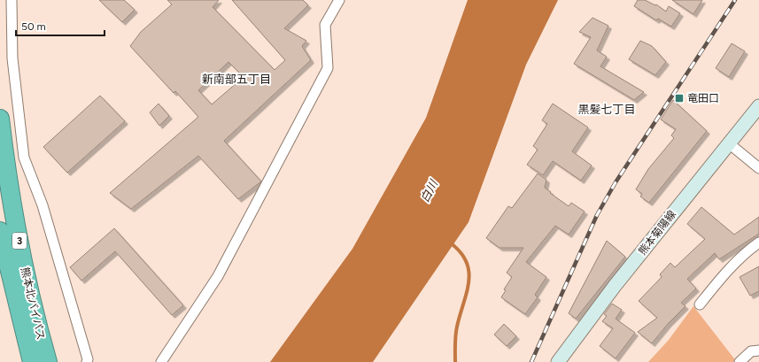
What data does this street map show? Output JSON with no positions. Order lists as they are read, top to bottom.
{
  "streets": {
    "highway": ["3", "熊本北バイパス"],
    "main road": ["熊本菊陽線"]
  },
  "districts": ["新南部五丁目", "黒髪七丁目"],
  "water": ["白川"],
  "places": {
    "transit": ["竜田口"]
  },
  "scale_bar": "50 m"
}
